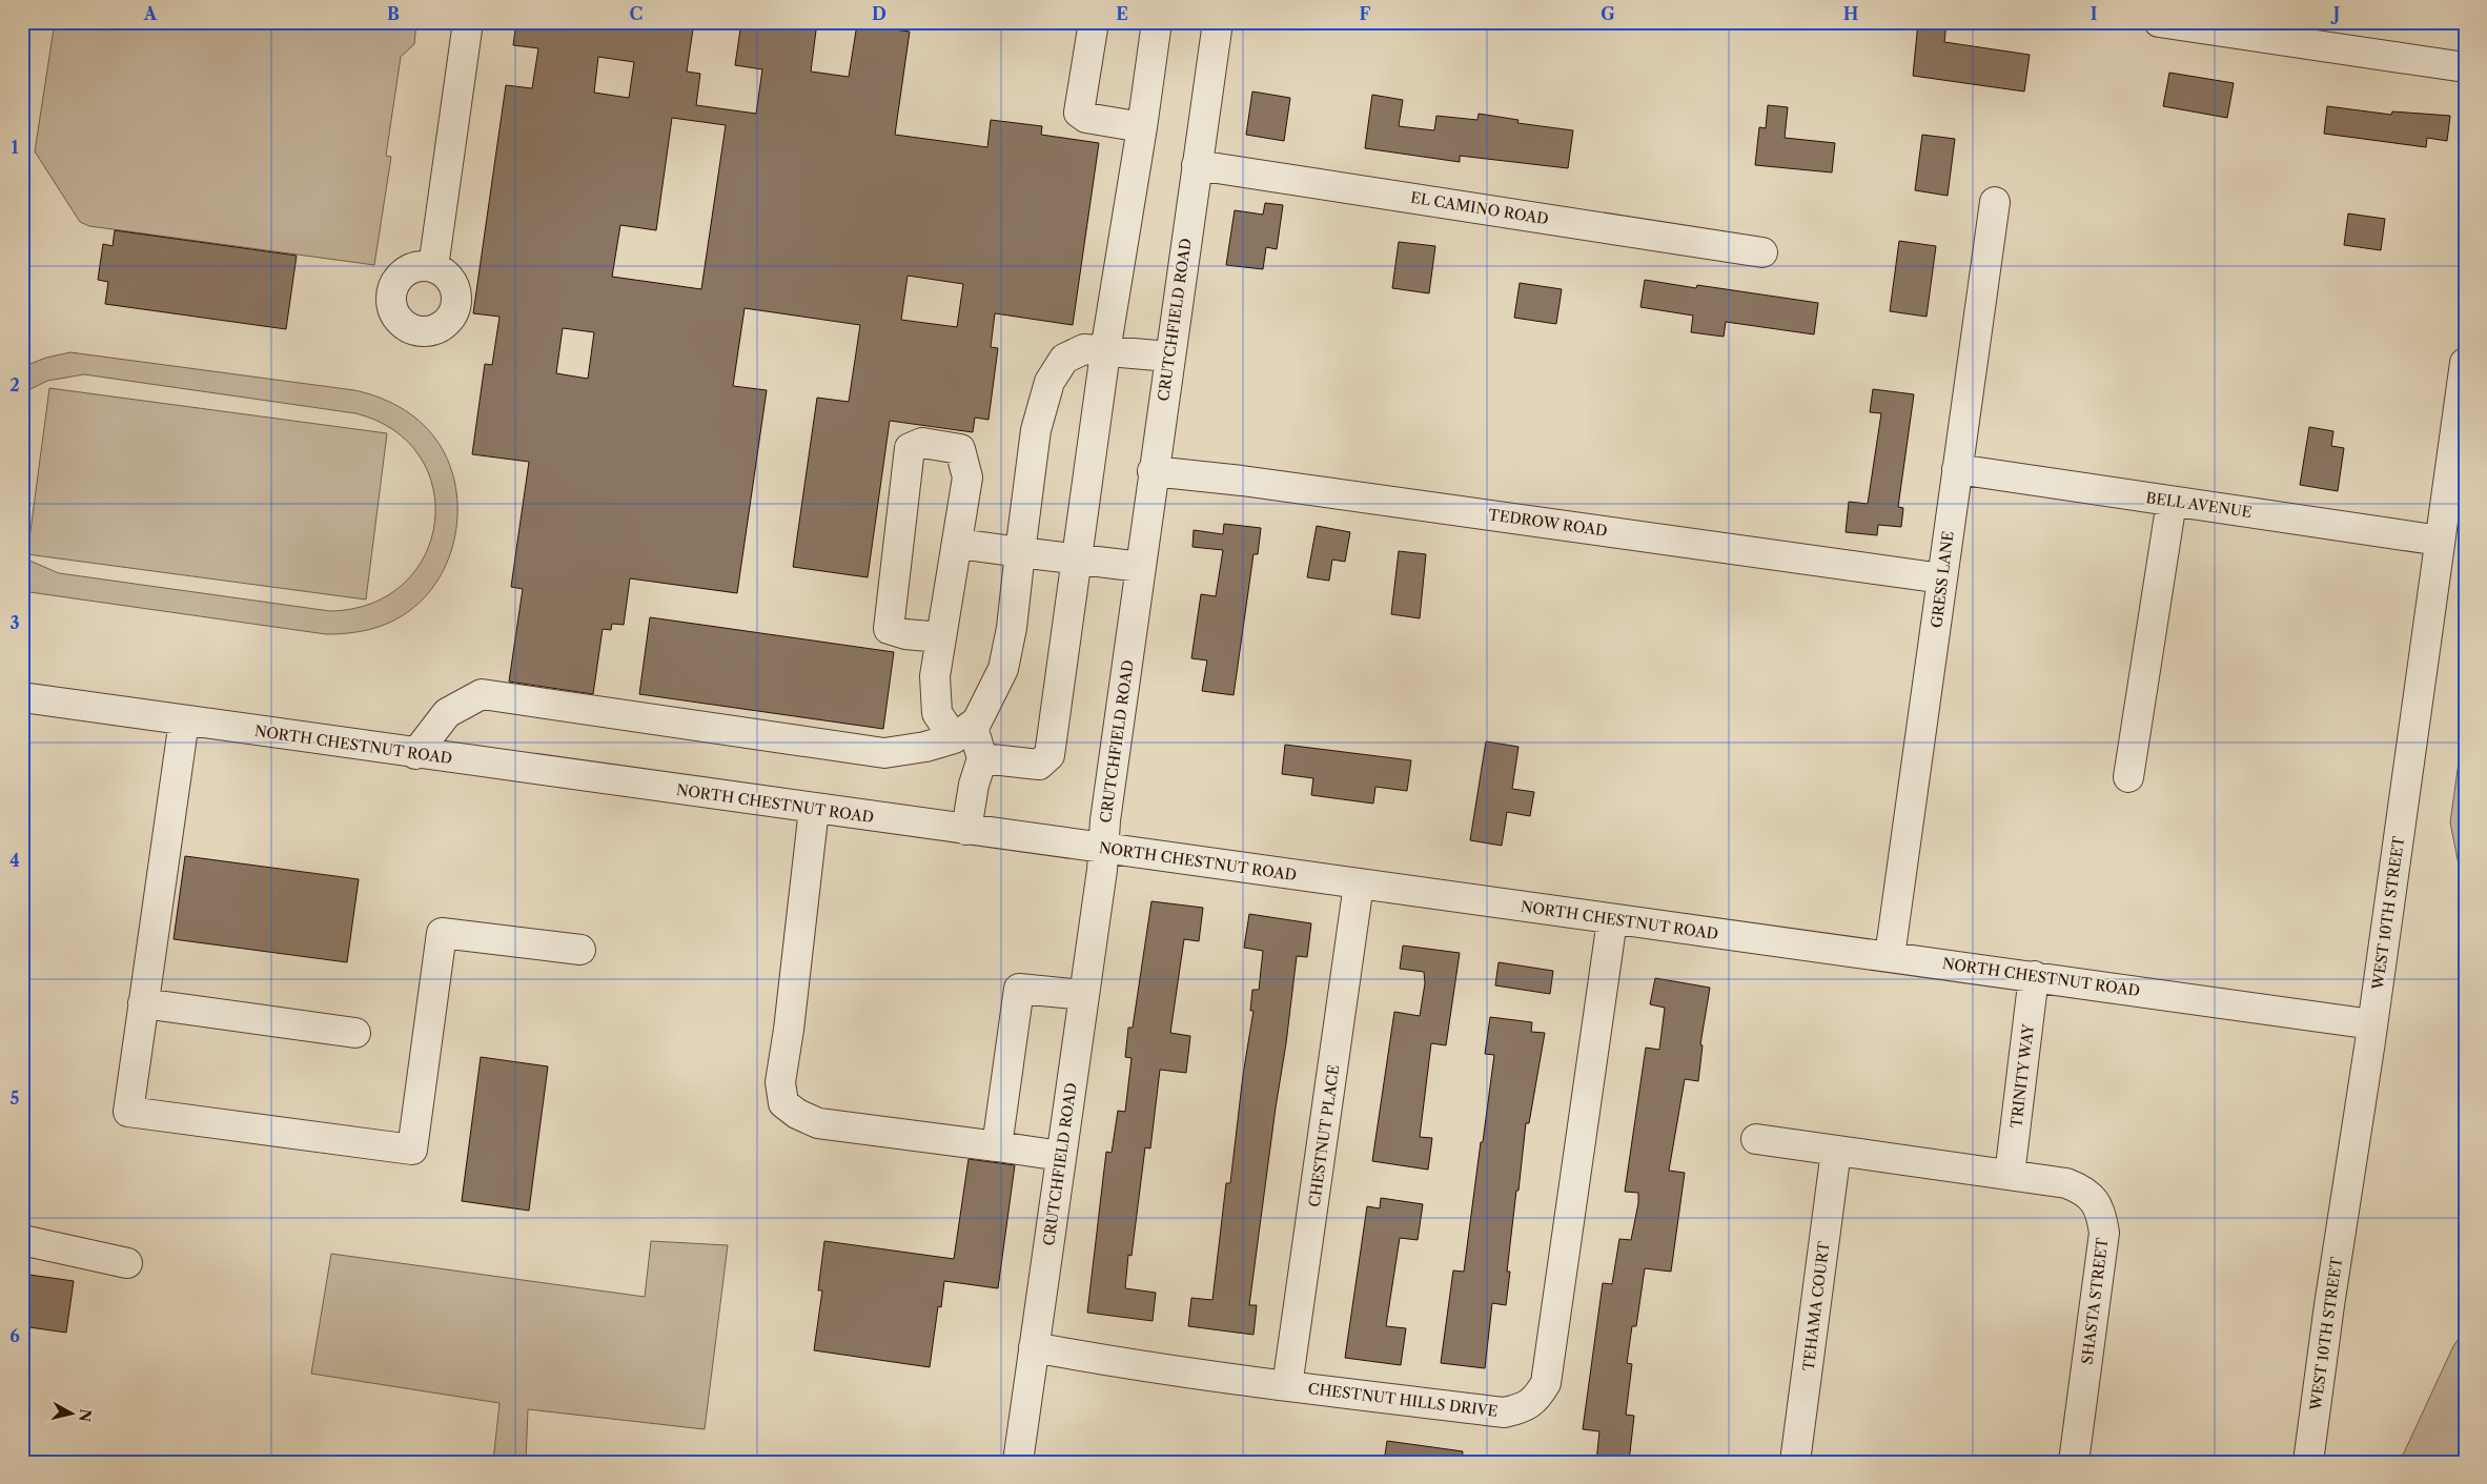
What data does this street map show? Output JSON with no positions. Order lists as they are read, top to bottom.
{
  "streets": {
    "street": [
      "EL CAMINO ROAD",
      "CRUTCHFIELD ROAD",
      "BELL AVENUE",
      "TEDROW ROAD",
      "GRESS LANE",
      "NORTH CHESTNUT ROAD",
      "WEST 10TH STREET",
      "TRINITY WAY",
      "CHESTNUT PLACE",
      "SHASTA STREET",
      "TEHAMA COURT",
      "CHESTNUT HILLS DRIVE"
    ]
  },
  "crossings": [
    ["EL CAMINO ROAD", "CRUTCHFIELD ROAD"],
    ["CRUTCHFIELD ROAD", "TEDROW ROAD"],
    ["CRUTCHFIELD ROAD", "NORTH CHESTNUT ROAD"],
    ["CRUTCHFIELD ROAD", "CHESTNUT HILLS DRIVE"],
    ["BELL AVENUE", "GRESS LANE"],
    ["BELL AVENUE", "WEST 10TH STREET"],
    ["TEDROW ROAD", "GRESS LANE"],
    ["GRESS LANE", "NORTH CHESTNUT ROAD"],
    ["NORTH CHESTNUT ROAD", "WEST 10TH STREET"],
    ["NORTH CHESTNUT ROAD", "TRINITY WAY"],
    ["NORTH CHESTNUT ROAD", "CHESTNUT PLACE"],
    ["NORTH CHESTNUT ROAD", "CHESTNUT HILLS DRIVE"],
    ["TRINITY WAY", "SHASTA STREET"],
    ["CHESTNUT PLACE", "CHESTNUT HILLS DRIVE"],
    ["SHASTA STREET", "TEHAMA COURT"]
  ],
  "north": "right",
  "grid": {
    "columns": [
      "A",
      "B",
      "C",
      "D",
      "E",
      "F",
      "G",
      "H",
      "I",
      "J"
    ],
    "rows": [
      "1",
      "2",
      "3",
      "4",
      "5",
      "6"
    ]
  }
}
